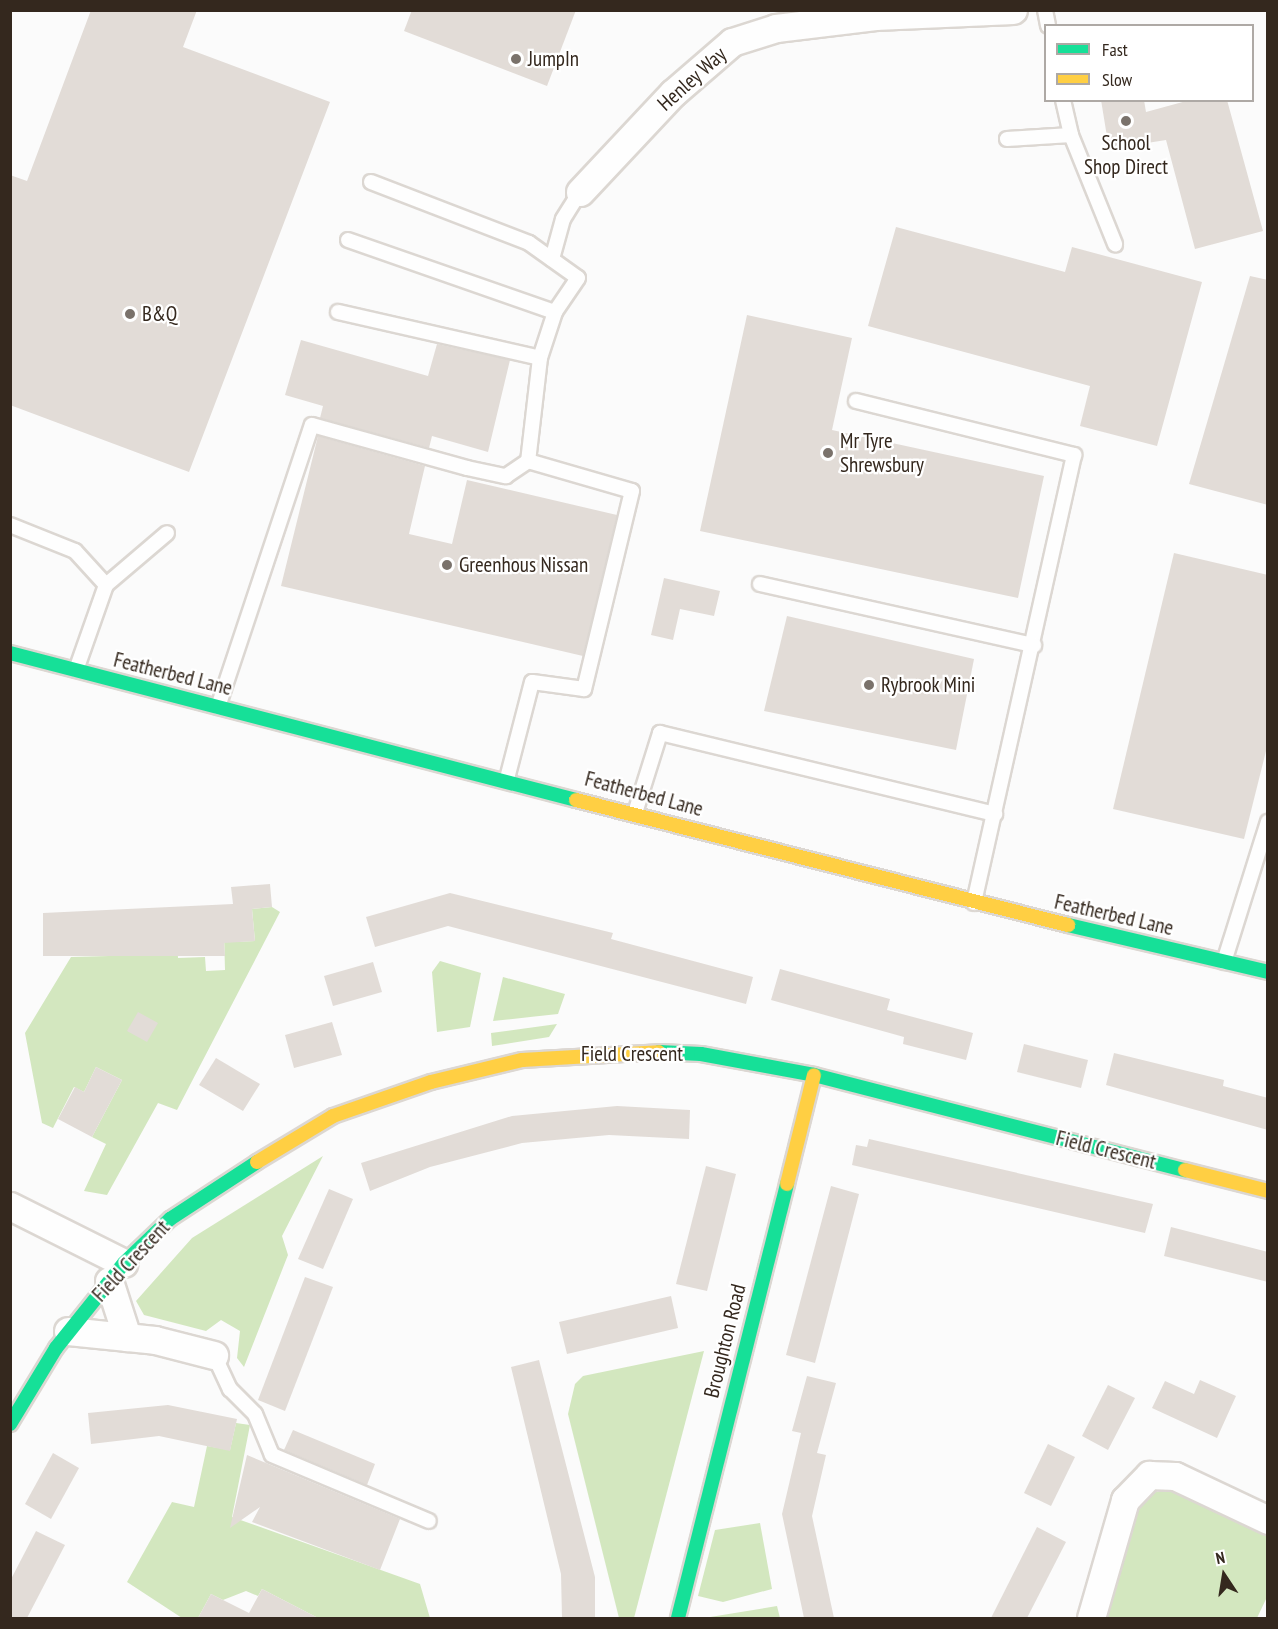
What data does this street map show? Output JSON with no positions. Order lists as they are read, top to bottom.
{
  "streets": {
    "street": [
      "Henley Way",
      "Featherbed Lane",
      "Field Crescent",
      "Broughton Road"
    ]
  },
  "crossings": [
    ["Field Crescent", "Broughton Road"]
  ],
  "places": [
    "JumpIn",
    "School Shop Direct",
    "B&Q",
    "Mr Tyre Shrewsbury",
    "Greenhous Nissan",
    "Rybrook Mini"
  ],
  "legend": ["Fast", "Slow"],
  "north": "top"
}
